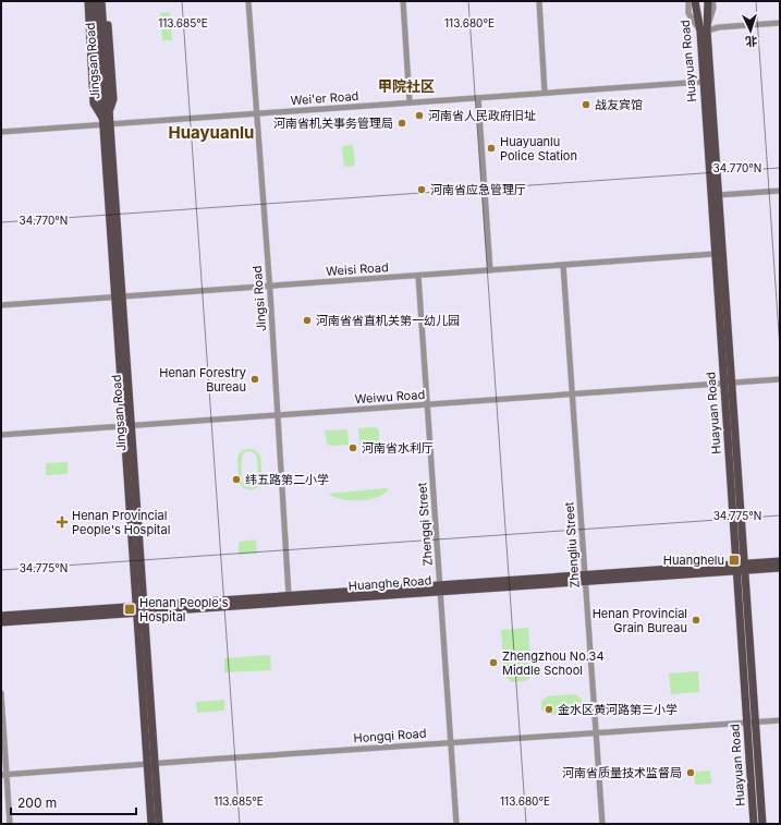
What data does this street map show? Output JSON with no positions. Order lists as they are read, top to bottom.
{
  "streets": {
    "main road": ["Jingsan Road", "Huayuan Road", "Huanghe Road"],
    "street": [
      "Wei'er Road",
      "Weisi Road",
      "Jingsi Road",
      "Weiwu Road",
      "Zhengqi Street",
      "Zhengliu Street",
      "Hongqi Road"
    ]
  },
  "crossings": [
    ["Jingsan Road", "Wei'er Road"],
    ["Jingsan Road", "Weisi Road"],
    ["Jingsan Road", "Weiwu Road"],
    ["Jingsan Road", "Huanghe Road"],
    ["Jingsan Road", "Hongqi Road"],
    ["Huayuan Road", "Wei'er Road"],
    ["Huayuan Road", "Weisi Road"],
    ["Huayuan Road", "Weiwu Road"],
    ["Huayuan Road", "Huanghe Road"],
    ["Huayuan Road", "Hongqi Road"],
    ["Wei'er Road", "Jingsi Road"],
    ["Weisi Road", "Jingsi Road"],
    ["Weisi Road", "Zhengqi Street"],
    ["Weisi Road", "Zhengliu Street"],
    ["Jingsi Road", "Weiwu Road"],
    ["Jingsi Road", "Huanghe Road"],
    ["Weiwu Road", "Zhengqi Street"],
    ["Weiwu Road", "Zhengliu Street"],
    ["Zhengqi Street", "Huanghe Road"],
    ["Zhengqi Street", "Hongqi Road"],
    ["Zhengliu Street", "Huanghe Road"],
    ["Zhengliu Street", "Hongqi Road"]
  ],
  "districts": ["甲院社区", "Huayuanlu"],
  "places": {
    "other": [
      "战友宾馆",
      "河南省人民政府旧址",
      "河南省机关事务管理局",
      "Huayuanlu Police Station",
      "河南省应急管理厅",
      "河南省省直机关第一幼儿园",
      "Henan Forestry Bureau",
      "河南省水利厅",
      "纬五路第二小学",
      "Henan Provincial Grain Bureau",
      "Zhengzhou No.34 Middle School",
      "金水区黄河路第三小学",
      "河南省质量技术监督局"
    ],
    "health": ["Henan Provincial People's Hospital"],
    "transit": ["Huanghelu", "Henan People's Hospital"]
  },
  "scale_bar": "200 m",
  "north": "bottom",
  "coordinates": [
    "113.685°E",
    "113.680°E",
    "34.770°N",
    "34.775°N"
  ]
}
